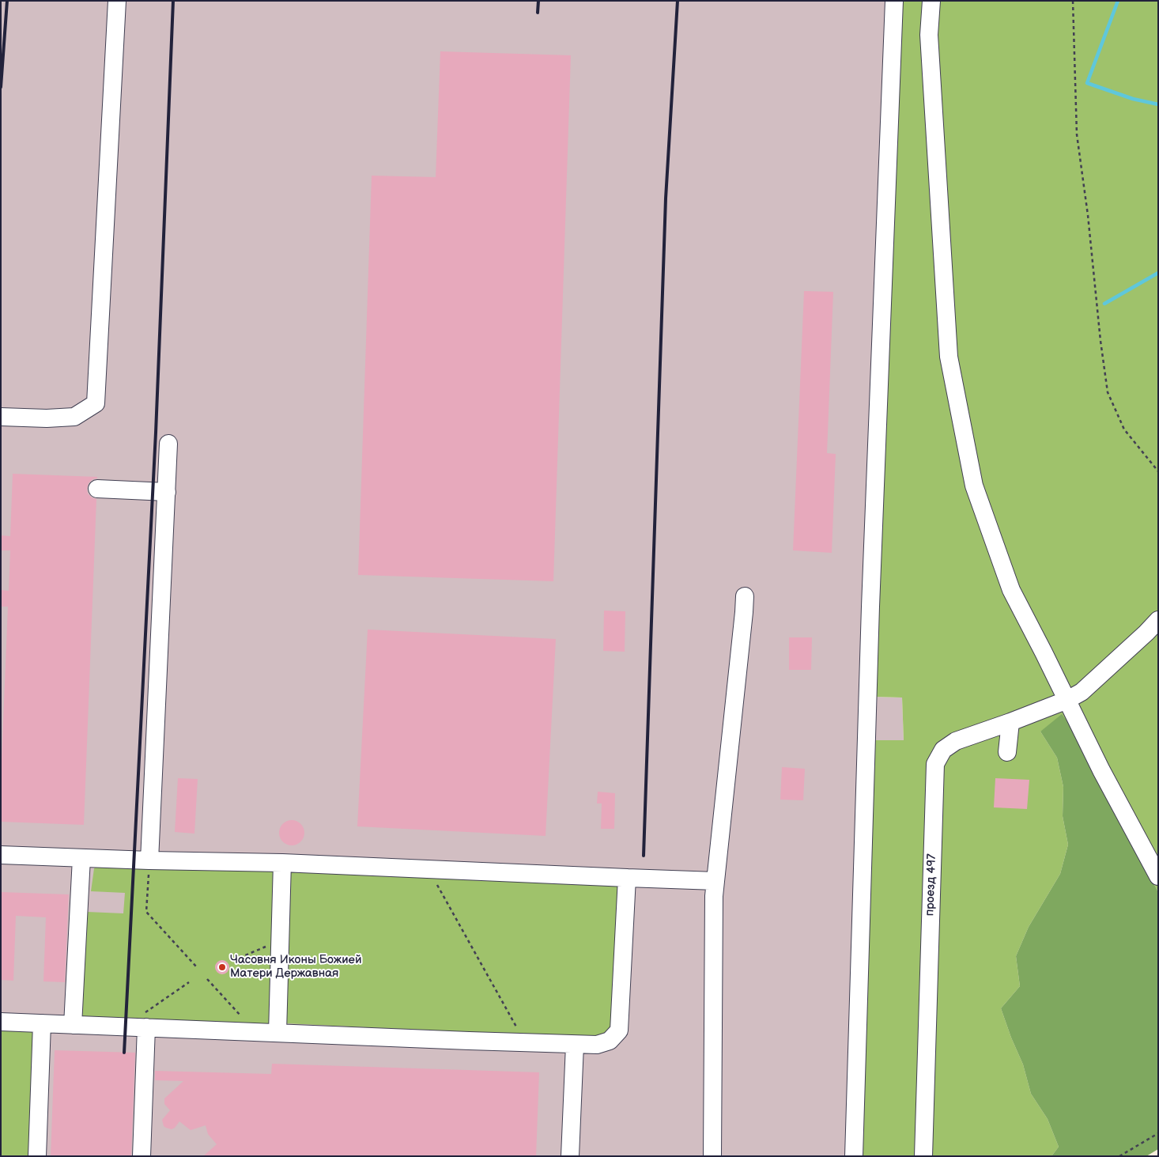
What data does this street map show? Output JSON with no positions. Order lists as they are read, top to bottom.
{
  "streets": {
    "lane": ["проезд 497"]
  },
  "places": ["Часовня Иконы Божией Матери Державная"]
}
